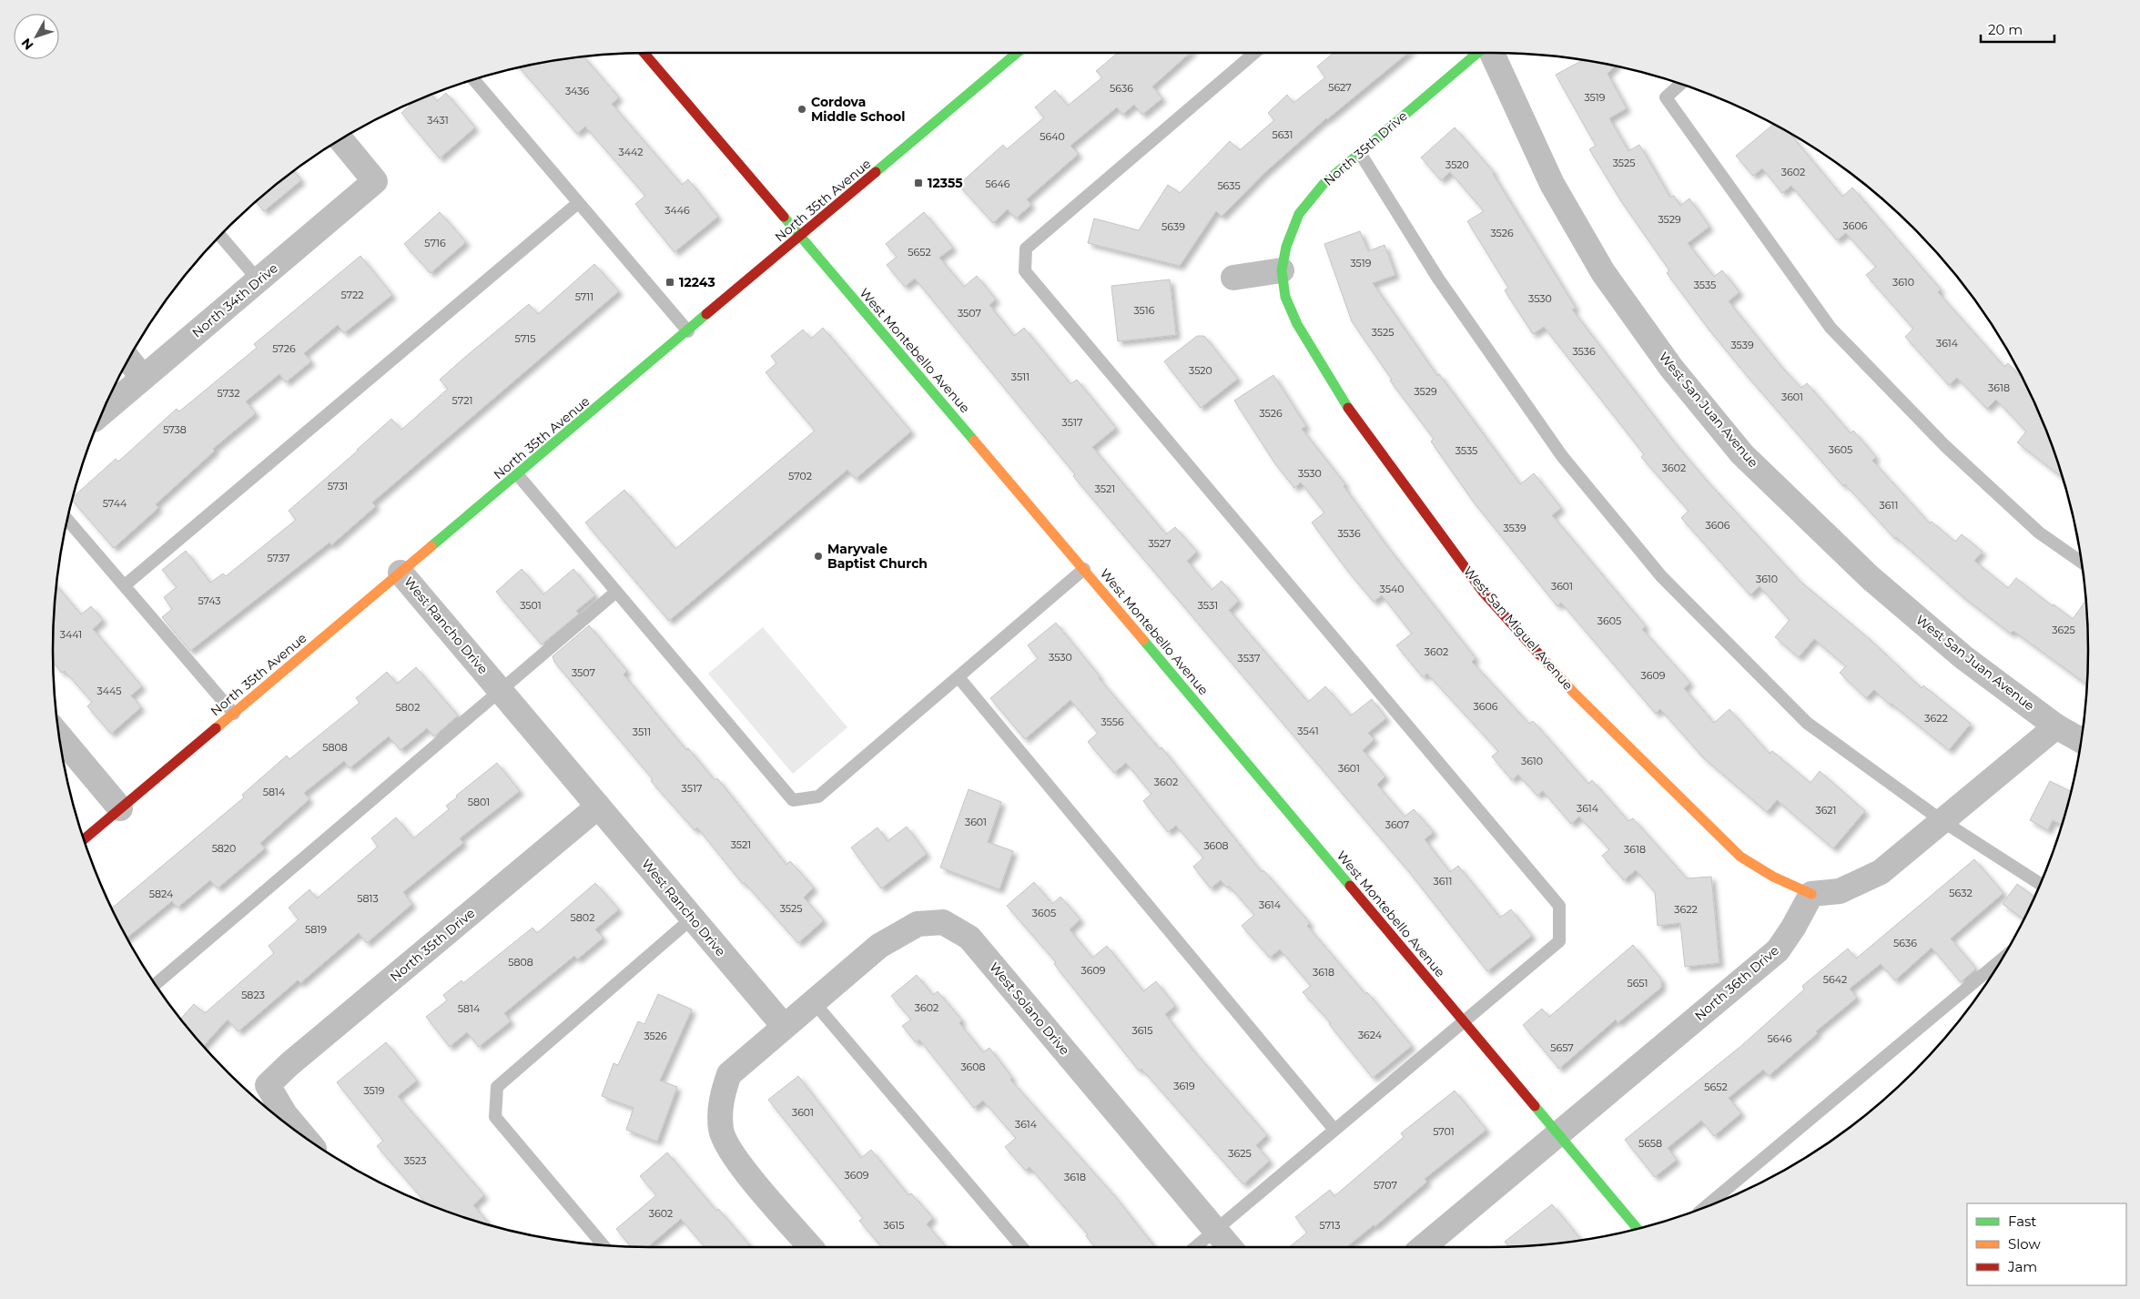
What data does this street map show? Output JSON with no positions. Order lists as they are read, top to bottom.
{
  "streets": {
    "street": [
      "North 35th Drive",
      "North 35th Avenue",
      "North 34th Drive",
      "West Montebello Avenue",
      "West San Juan Avenue",
      "West Rancho Drive",
      "West San Miguel Avenue",
      "North 36th Drive",
      "West Solano Drive"
    ]
  },
  "crossings": [
    ["North 35th Drive", "West Rancho Drive"],
    ["North 35th Drive", "West San Miguel Avenue"],
    ["North 35th Avenue", "West Montebello Avenue"],
    ["North 35th Avenue", "West Rancho Drive"],
    ["West Montebello Avenue", "North 36th Drive"],
    ["West Rancho Drive", "West Solano Drive"],
    ["West San Miguel Avenue", "North 36th Drive"]
  ],
  "places": {
    "other": ["Cordova Middle School", "Maryvale Baptist Church"],
    "transit": ["12355", "12243"]
  },
  "house_numbers": [
    "5627",
    "5636",
    "3436",
    "3519",
    "3431",
    "5631",
    "5640",
    "3442",
    "3525",
    "3520",
    "3602",
    "5646",
    "5635",
    "3446",
    "3529",
    "3606",
    "5639",
    "3526",
    "5716",
    "5652",
    "3519",
    "3610",
    "3535",
    "5722",
    "5711",
    "3530",
    "3516",
    "3507",
    "3525",
    "5715",
    "3614",
    "3539",
    "5726",
    "3536",
    "3520",
    "3511",
    "3618",
    "3529",
    "5732",
    "3601",
    "5721",
    "3526",
    "3517",
    "5738",
    "3605",
    "3535",
    "3602",
    "3530",
    "5702",
    "5731",
    "3521",
    "5744",
    "3611",
    "3606",
    "3539",
    "3536",
    "3527",
    "5737",
    "3610",
    "3601",
    "3540",
    "5743",
    "3501",
    "3531",
    "3605",
    "3625",
    "3441",
    "3602",
    "3530",
    "3537",
    "3507",
    "3609",
    "3445",
    "3606",
    "5802",
    "3622",
    "3556",
    "3541",
    "3511",
    "5808",
    "3610",
    "3601",
    "3602",
    "3517",
    "5814",
    "5801",
    "3614",
    "3621",
    "3601",
    "3607",
    "3521",
    "3608",
    "5820",
    "3618",
    "3611",
    "5632",
    "5824",
    "5813",
    "3614",
    "3525",
    "3622",
    "3605",
    "5802",
    "5819",
    "5636",
    "5808",
    "3609",
    "3618",
    "5642",
    "5651",
    "5823",
    "3602",
    "5814",
    "3615",
    "3624",
    "3526",
    "5646",
    "5657",
    "3608",
    "3619",
    "5652",
    "3519",
    "3601",
    "3614",
    "5701",
    "5658",
    "3625",
    "3523",
    "3609",
    "3618",
    "5707",
    "3602",
    "3615",
    "5713"
  ],
  "legend": ["Fast", "Slow", "Jam"],
  "scale_bar": "20 m",
  "north": "bottom left"
}
